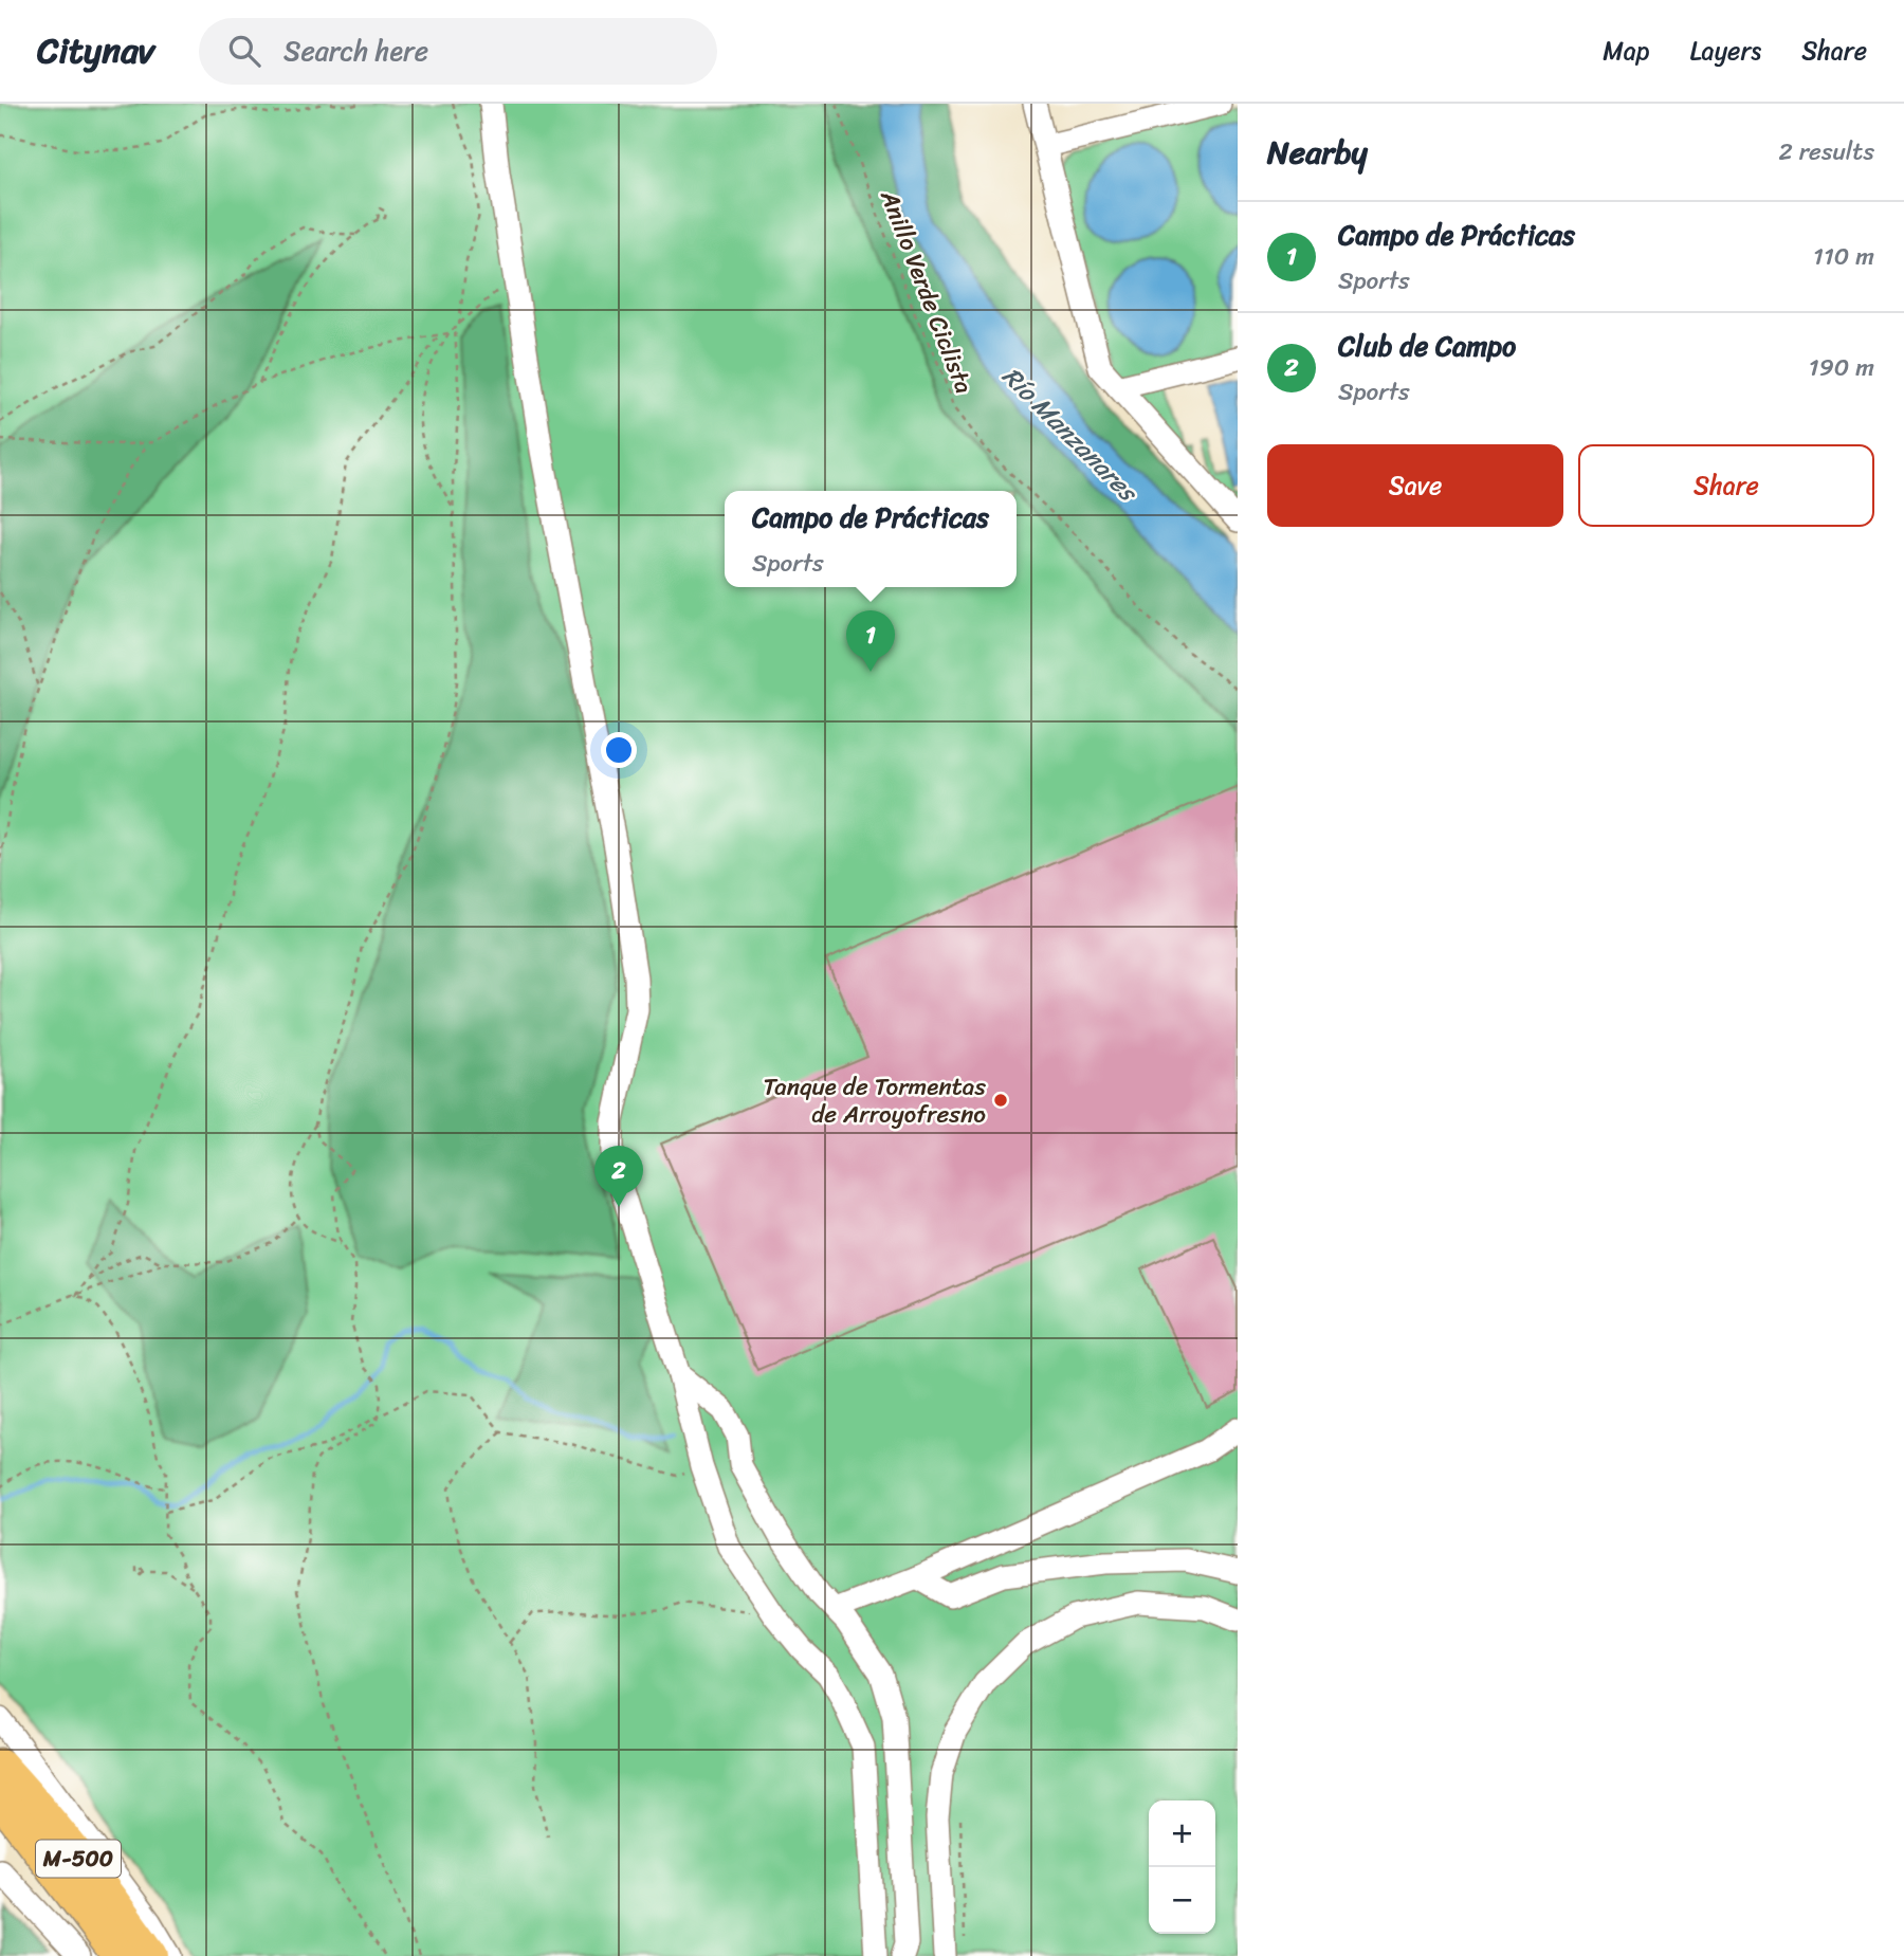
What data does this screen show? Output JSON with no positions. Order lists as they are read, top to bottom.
{
  "streets": {
    "highway": ["M-500"],
    "path": ["Anillo Verde Ciclista"]
  },
  "water": ["Río Manzanares"],
  "places": ["Tanque de Tormentas de Arroyofresno"],
  "page": {
    "header": "Citynav",
    "search": "Search here",
    "nav": ["Map", "Layers", "Share"],
    "heading": ["Nearby", "2 results"],
    "list": [
      {
        "mark": "1",
        "name": "Campo de Prácticas",
        "note": "Sports",
        "value": "110 m"
      },
      {
        "mark": "2",
        "name": "Club de Campo",
        "note": "Sports",
        "value": "190 m"
      }
    ],
    "buttons": ["Save", "Share"],
    "popup": ["Campo de Prácticas", "Sports"],
    "pins": ["1", "2"],
    "map_buttons": ["+", "−"]
  }
}
